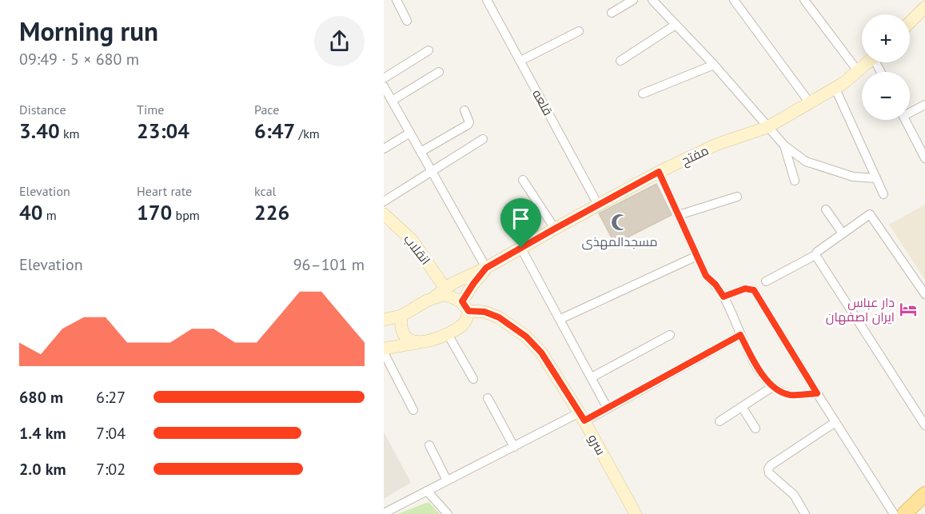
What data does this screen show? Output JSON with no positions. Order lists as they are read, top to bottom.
{
  "streets": {
    "street": [
      "قلعه",
      "مفتح",
      "انقلاب",
      "سرو"
    ]
  },
  "crossings": [
    ["قلعه", "مفتح"],
    ["مفتح", "انقلاب"],
    ["مفتح", "سرو"]
  ],
  "places": {
    "mosque": ["مسجدالمهذی"],
    "hotel": ["دار عباس ایران اصفهان"]
  },
  "page": {
    "heading": ["Morning run", "09:49 · 5 × 680 m"],
    "map_buttons": ["+", "−"],
    "stats": [
      ["Distance", "3.40 km"],
      ["Time", "23:04"],
      ["Pace", "6:47 /km"],
      ["Elevation", "40 m"],
      ["Heart rate", "170 bpm"],
      ["kcal", "226"]
    ],
    "chart": ["Elevation", "96–101 m"],
    "list": [
      {
        "name": "680 m",
        "note": "6:27"
      },
      {
        "name": "1.4 km",
        "note": "7:04"
      },
      {
        "name": "2.0 km",
        "note": "7:02"
      }
    ]
  }
}
